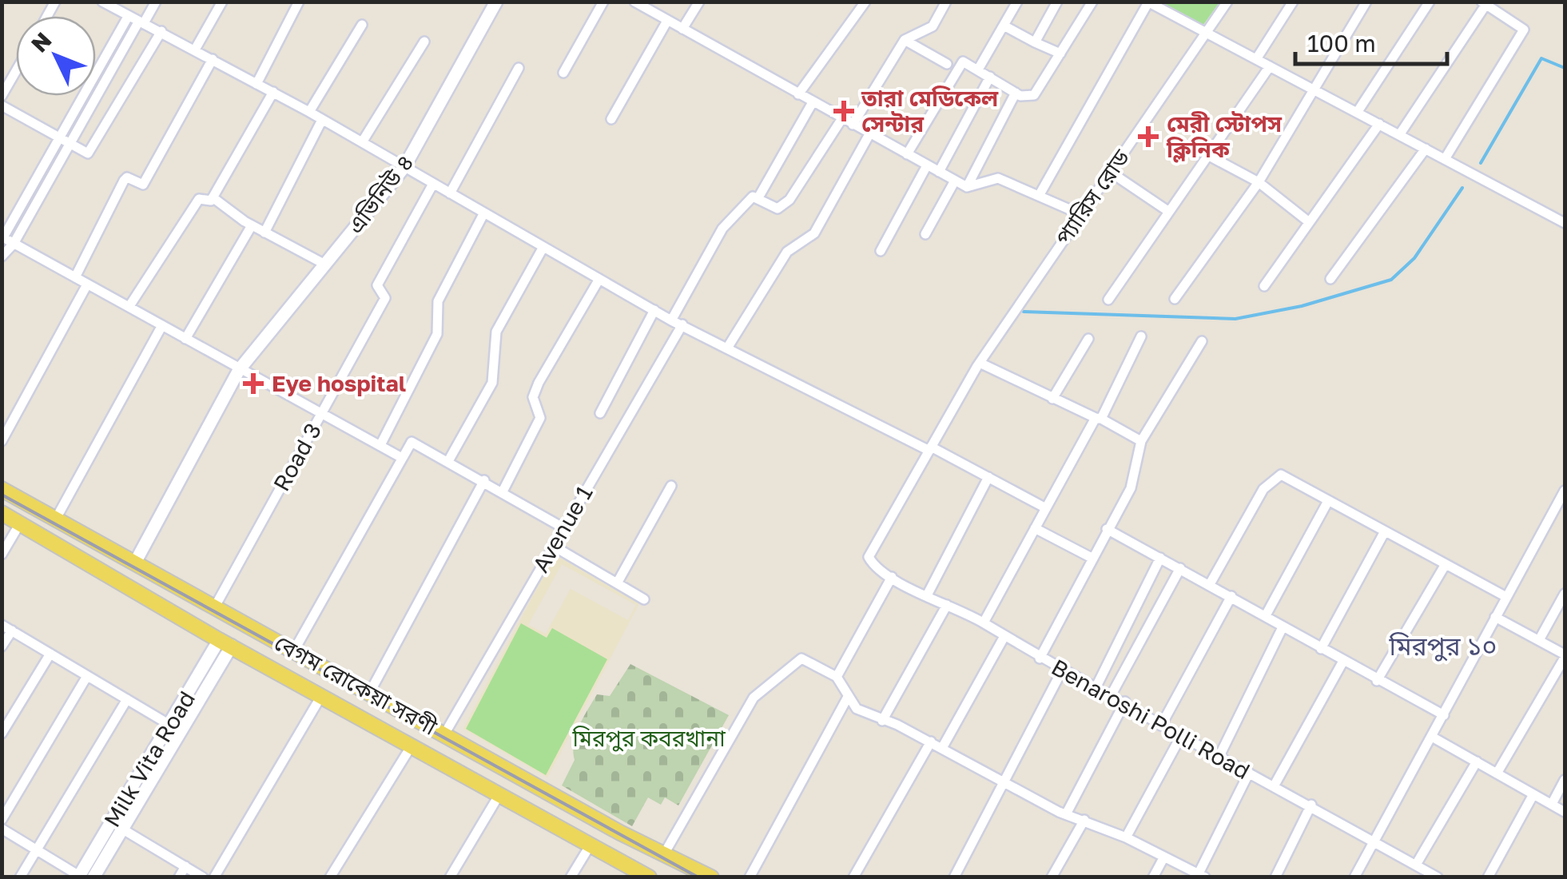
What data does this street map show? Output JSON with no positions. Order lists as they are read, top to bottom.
{
  "streets": {
    "main road": ["বেগম রোকেয়া সরণী"],
    "street": [
      "এভিনিউ ৪",
      "প্যারিস রোড",
      "Road 3",
      "Avenue 1",
      "Benaroshi Polli Road",
      "Milk Vita Road"
    ]
  },
  "crossings": [
    ["এভিনিউ ৪", "বেগম রোকেয়া সরণী"],
    ["প্যারিস রোড", "Benaroshi Polli Road"],
    ["Road 3", "বেগম রোকেয়া সরণী"],
    ["Avenue 1", "বেগম রোকেয়া সরণী"],
    ["বেগম রোকেয়া সরণী", "Milk Vita Road"]
  ],
  "districts": ["মিরপুর ১০"],
  "parks": ["মিরপুর কবরখানা"],
  "places": {
    "health": ["তারা মেডিকেল সেন্টার", "মেরী স্টোপস ক্লিনিক", "Eye hospital"]
  },
  "scale_bar": "100 m",
  "north": "top left"
}
